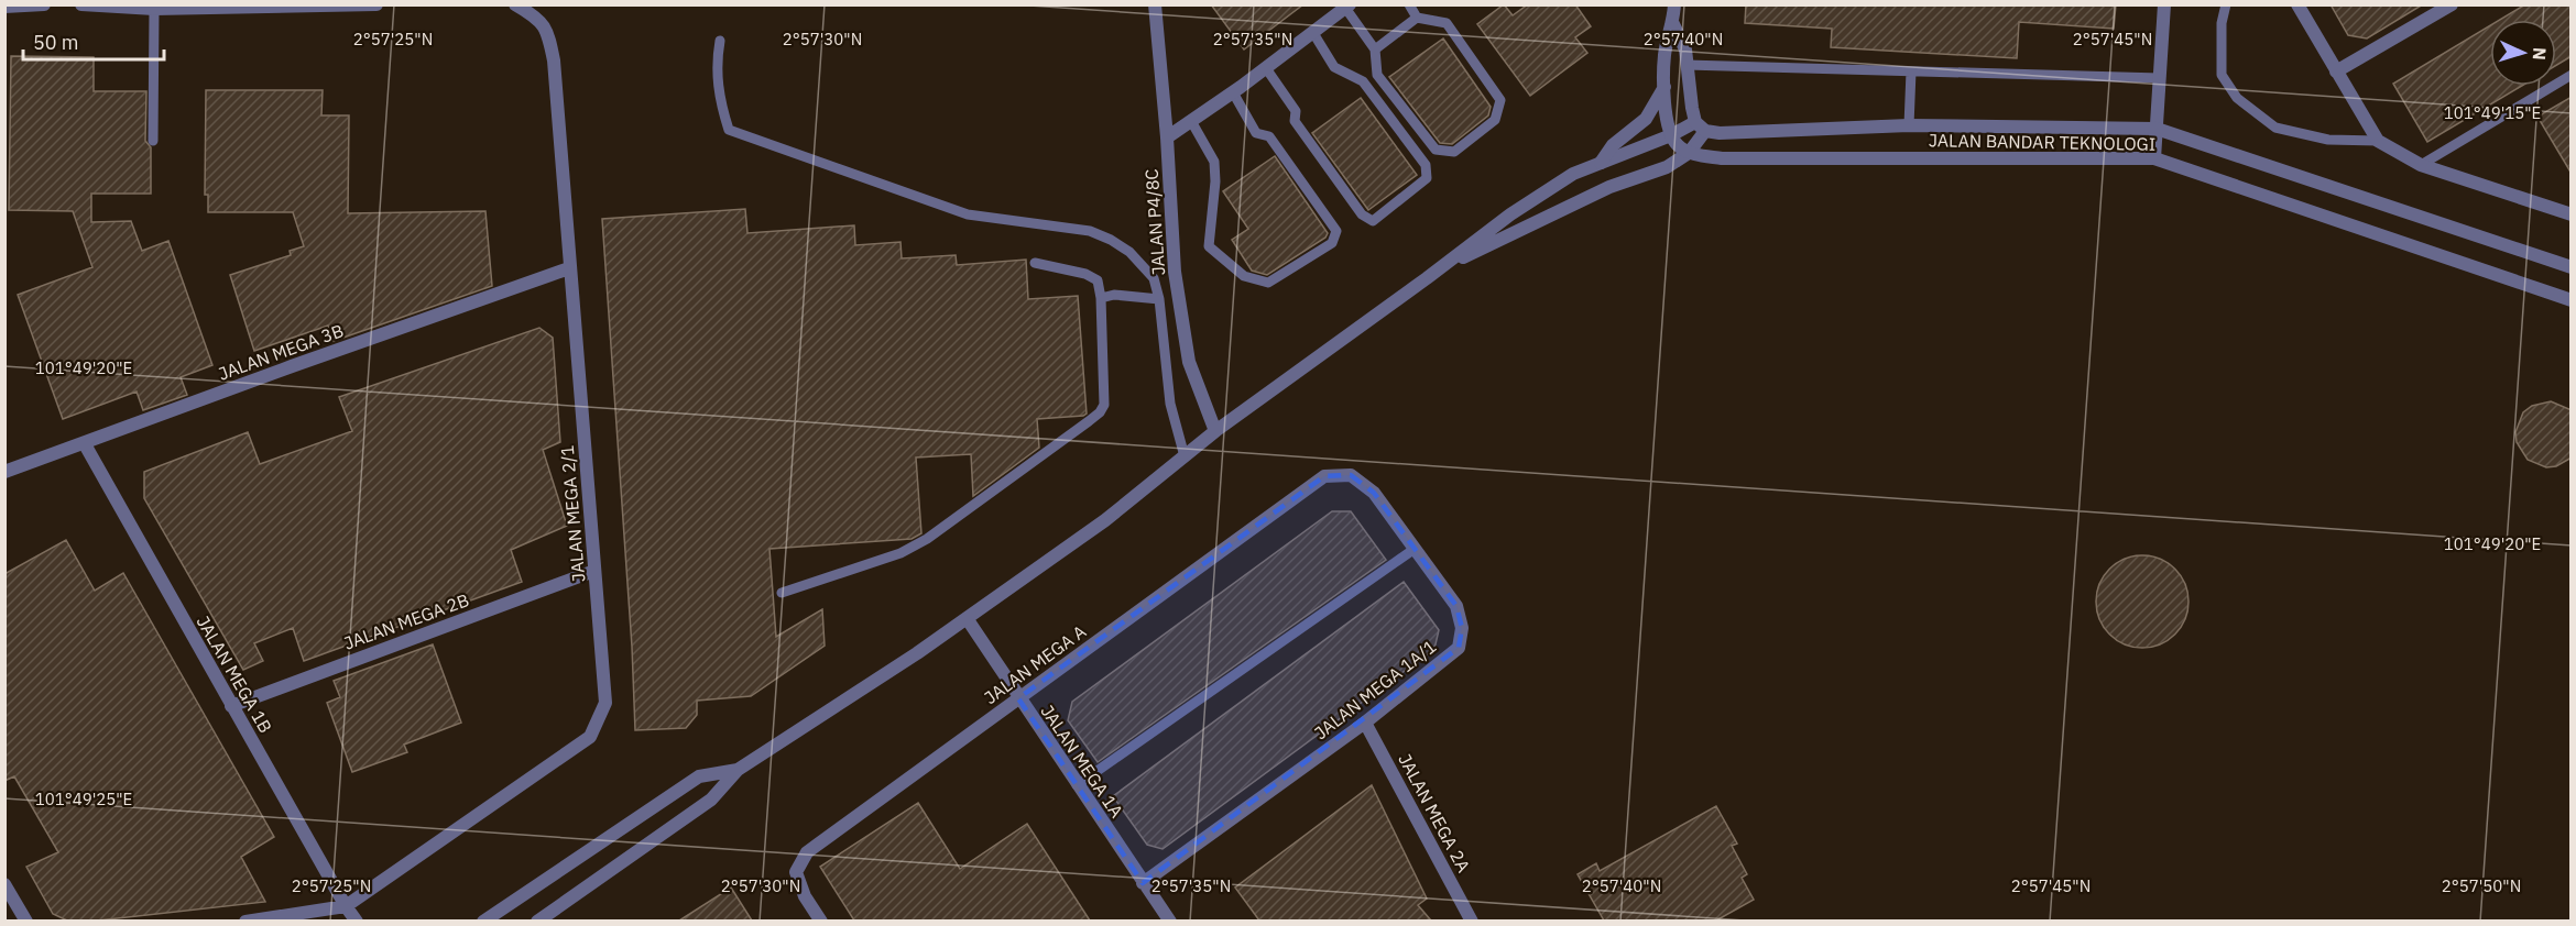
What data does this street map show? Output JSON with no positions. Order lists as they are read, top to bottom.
{
  "streets": {
    "street": [
      "JALAN BANDAR TEKNOLOGI",
      "JALAN P4/8C",
      "JALAN MEGA 3B",
      "JALAN MEGA 2/1",
      "JALAN MEGA 2B",
      "JALAN MEGA A",
      "JALAN MEGA 1B",
      "JALAN MEGA 1A/1",
      "JALAN MEGA 1A",
      "JALAN MEGA 2A"
    ]
  },
  "crossings": [
    ["JALAN MEGA 3B", "JALAN MEGA 2/1"],
    ["JALAN MEGA 3B", "JALAN MEGA 1B"],
    ["JALAN MEGA 2/1", "JALAN MEGA 2B"],
    ["JALAN MEGA 2/1", "JALAN MEGA 1B"],
    ["JALAN MEGA 2B", "JALAN MEGA 1B"],
    ["JALAN MEGA A", "JALAN MEGA 1A/1"],
    ["JALAN MEGA A", "JALAN MEGA 1A"],
    ["JALAN MEGA 1A/1", "JALAN MEGA 1A"],
    ["JALAN MEGA 1A/1", "JALAN MEGA 2A"]
  ],
  "scale_bar": "50 m",
  "north": "right",
  "coordinates": [
    "2°57'25\"N",
    "2°57'30\"N",
    "2°57'35\"N",
    "2°57'40\"N",
    "2°57'45\"N",
    "101°49'15\"E",
    "101°49'20\"E",
    "101°49'25\"E",
    "2°57'50\"N"
  ]
}
